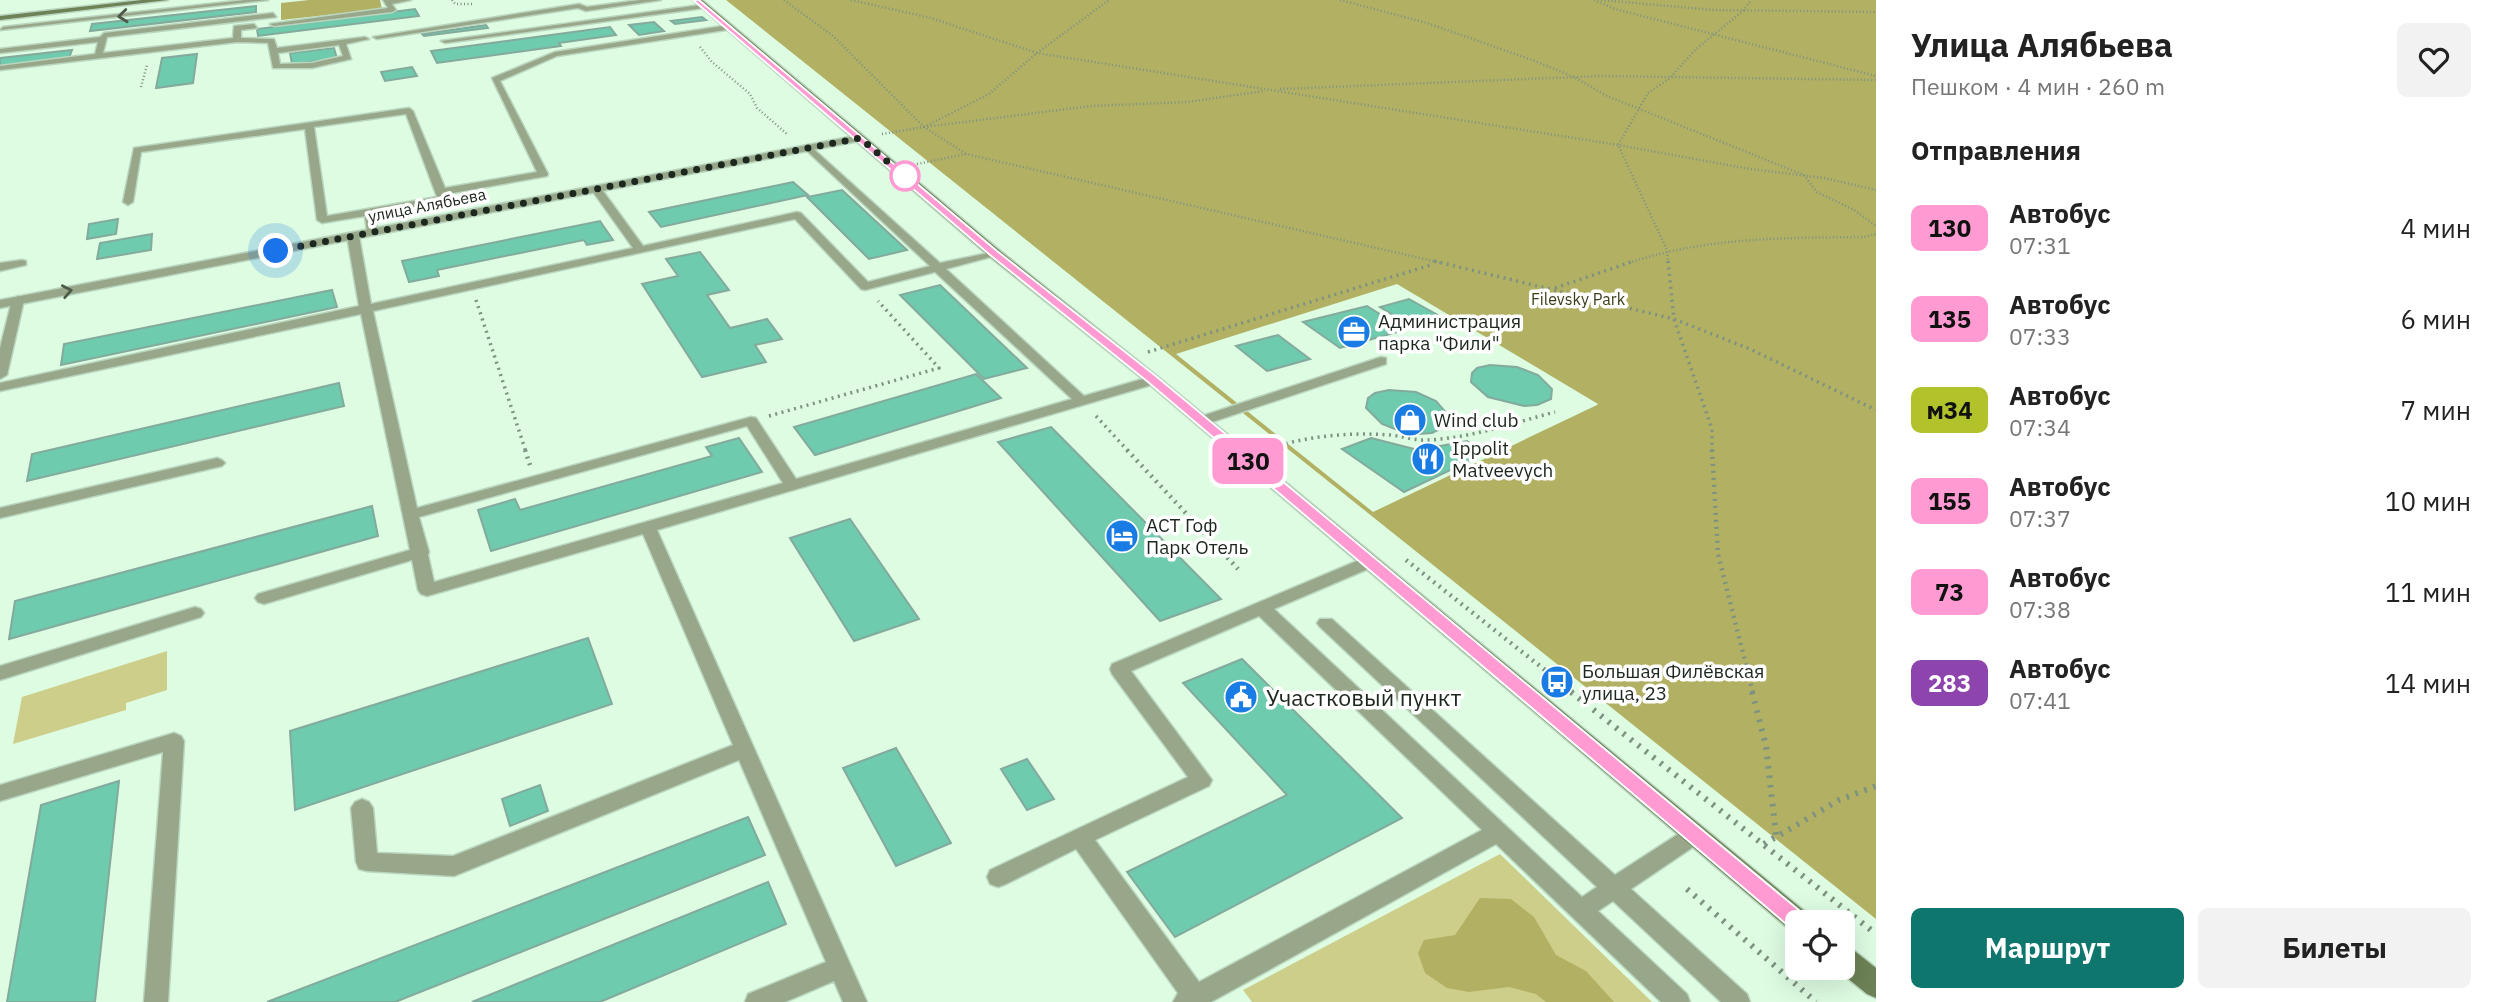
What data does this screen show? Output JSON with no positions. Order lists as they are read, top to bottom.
{
  "streets": {
    "street": ["улица Алябьева"]
  },
  "one_way": ["улица Алябьева"],
  "parks": ["Filevsky Park"],
  "places": {
    "office": ["Администрация парка \"Фили\""],
    "shop": ["Wind club"],
    "restaurant": ["Ippolit Matveevych"],
    "hotel": ["АСТ Гоф Парк Отель"],
    "bus stop": ["Большая Филёвская улица, 23"],
    "public building": ["Участковый пункт"]
  },
  "lines": ["bus line 130"],
  "page": {
    "on_map": "130",
    "heading": [
      ["Улица Алябьева", "Пешком · 4 мин · 260 m"],
      "Отправления"
    ],
    "list": [
      {
        "mark": "130",
        "name": "Автобус",
        "note": "07:31",
        "value": "4 мин"
      },
      {
        "mark": "135",
        "name": "Автобус",
        "note": "07:33",
        "value": "6 мин"
      },
      {
        "mark": "м34",
        "name": "Автобус",
        "note": "07:34",
        "value": "7 мин"
      },
      {
        "mark": "155",
        "name": "Автобус",
        "note": "07:37",
        "value": "10 мин"
      },
      {
        "mark": "73",
        "name": "Автобус",
        "note": "07:38",
        "value": "11 мин"
      },
      {
        "mark": "283",
        "name": "Автобус",
        "note": "07:41",
        "value": "14 мин"
      }
    ],
    "buttons": ["Маршрут", "Билеты"]
  }
}
